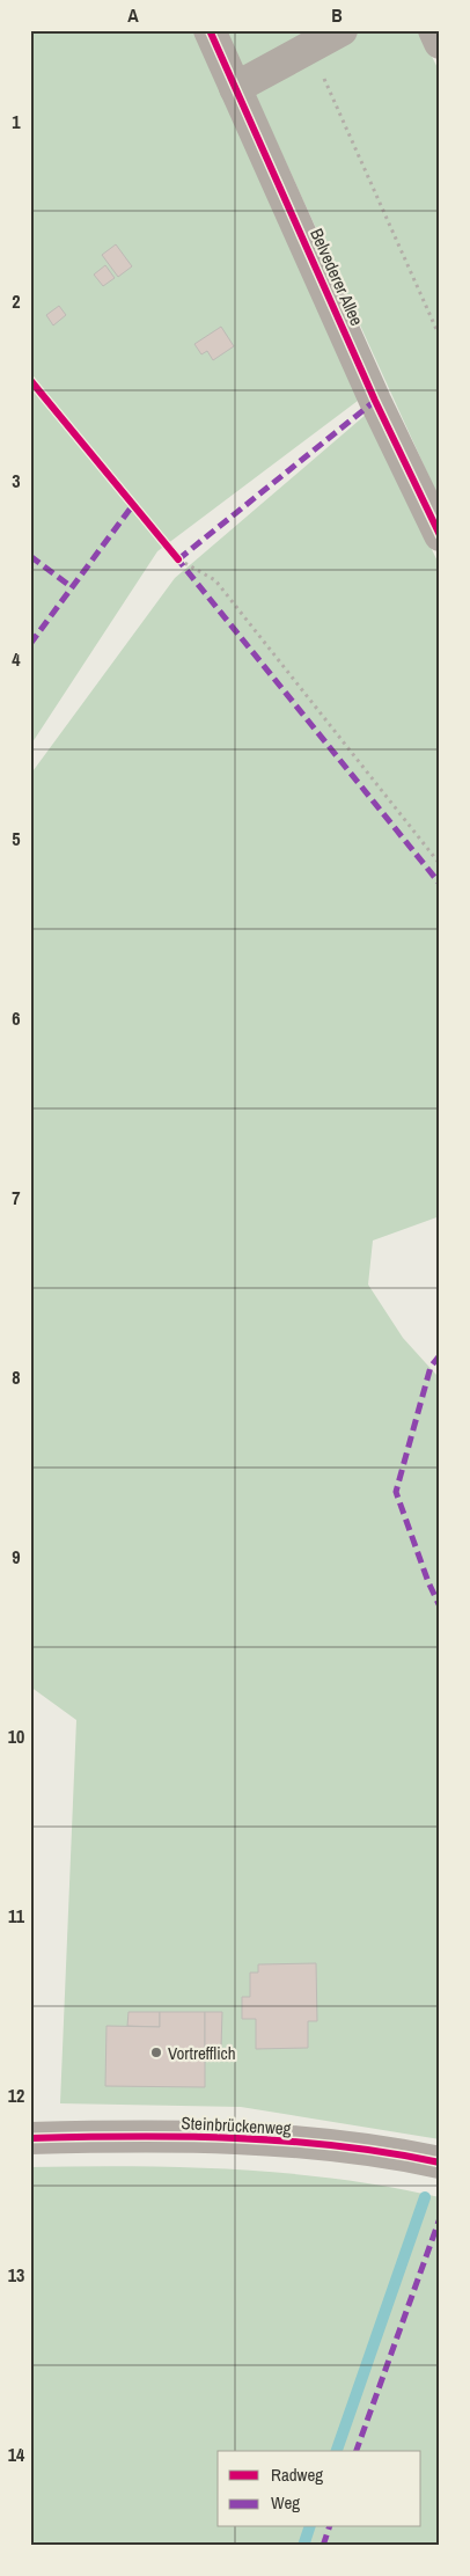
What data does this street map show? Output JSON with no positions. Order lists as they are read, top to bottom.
{
  "streets": {
    "street": ["Belvederer Allee", "Steinbrückenweg"]
  },
  "places": ["Vortrefflich"],
  "legend": ["Radweg", "Weg"],
  "grid": {
    "columns": ["A", "B"],
    "rows": [
      "1",
      "2",
      "3",
      "4",
      "5",
      "6",
      "7",
      "8",
      "9",
      "10",
      "11",
      "12",
      "13",
      "14"
    ]
  }
}
